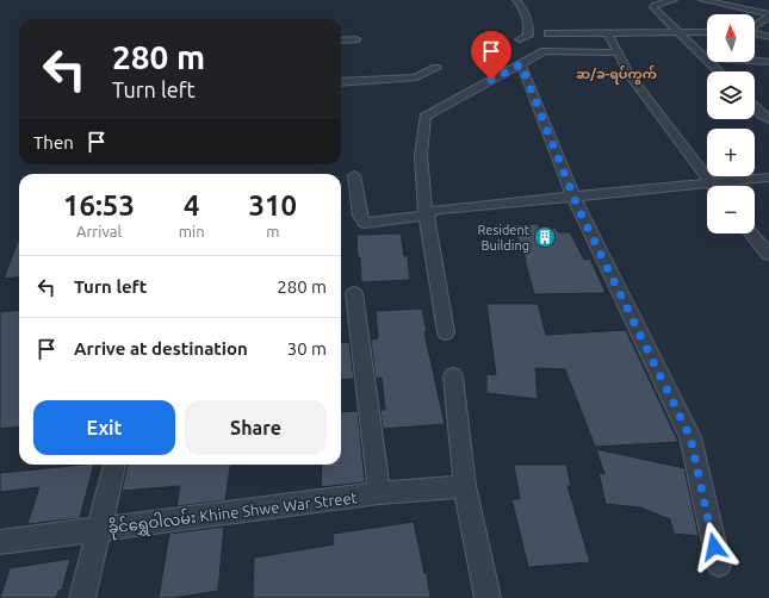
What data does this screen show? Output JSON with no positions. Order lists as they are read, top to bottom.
{
  "streets": {
    "street": ["ခိုင်ရွှေဝါလမ်း Khine Shwe War Street"]
  },
  "districts": ["ဆ/ခ-ရပ်ကွက်"],
  "places": {
    "building": ["Resident Building"]
  },
  "north": "top",
  "page": {
    "map_buttons": ["+", "−"],
    "turn": ["280 m", "Turn left"],
    "then": "Then",
    "eta": [
      "16:53",
      "Arrival",
      "4",
      "min",
      "310",
      "m"
    ],
    "list": [
      {
        "name": "Turn left",
        "value": "280 m"
      },
      {
        "name": "Arrive at destination",
        "value": "30 m"
      }
    ],
    "buttons": ["Exit", "Share"]
  }
}
